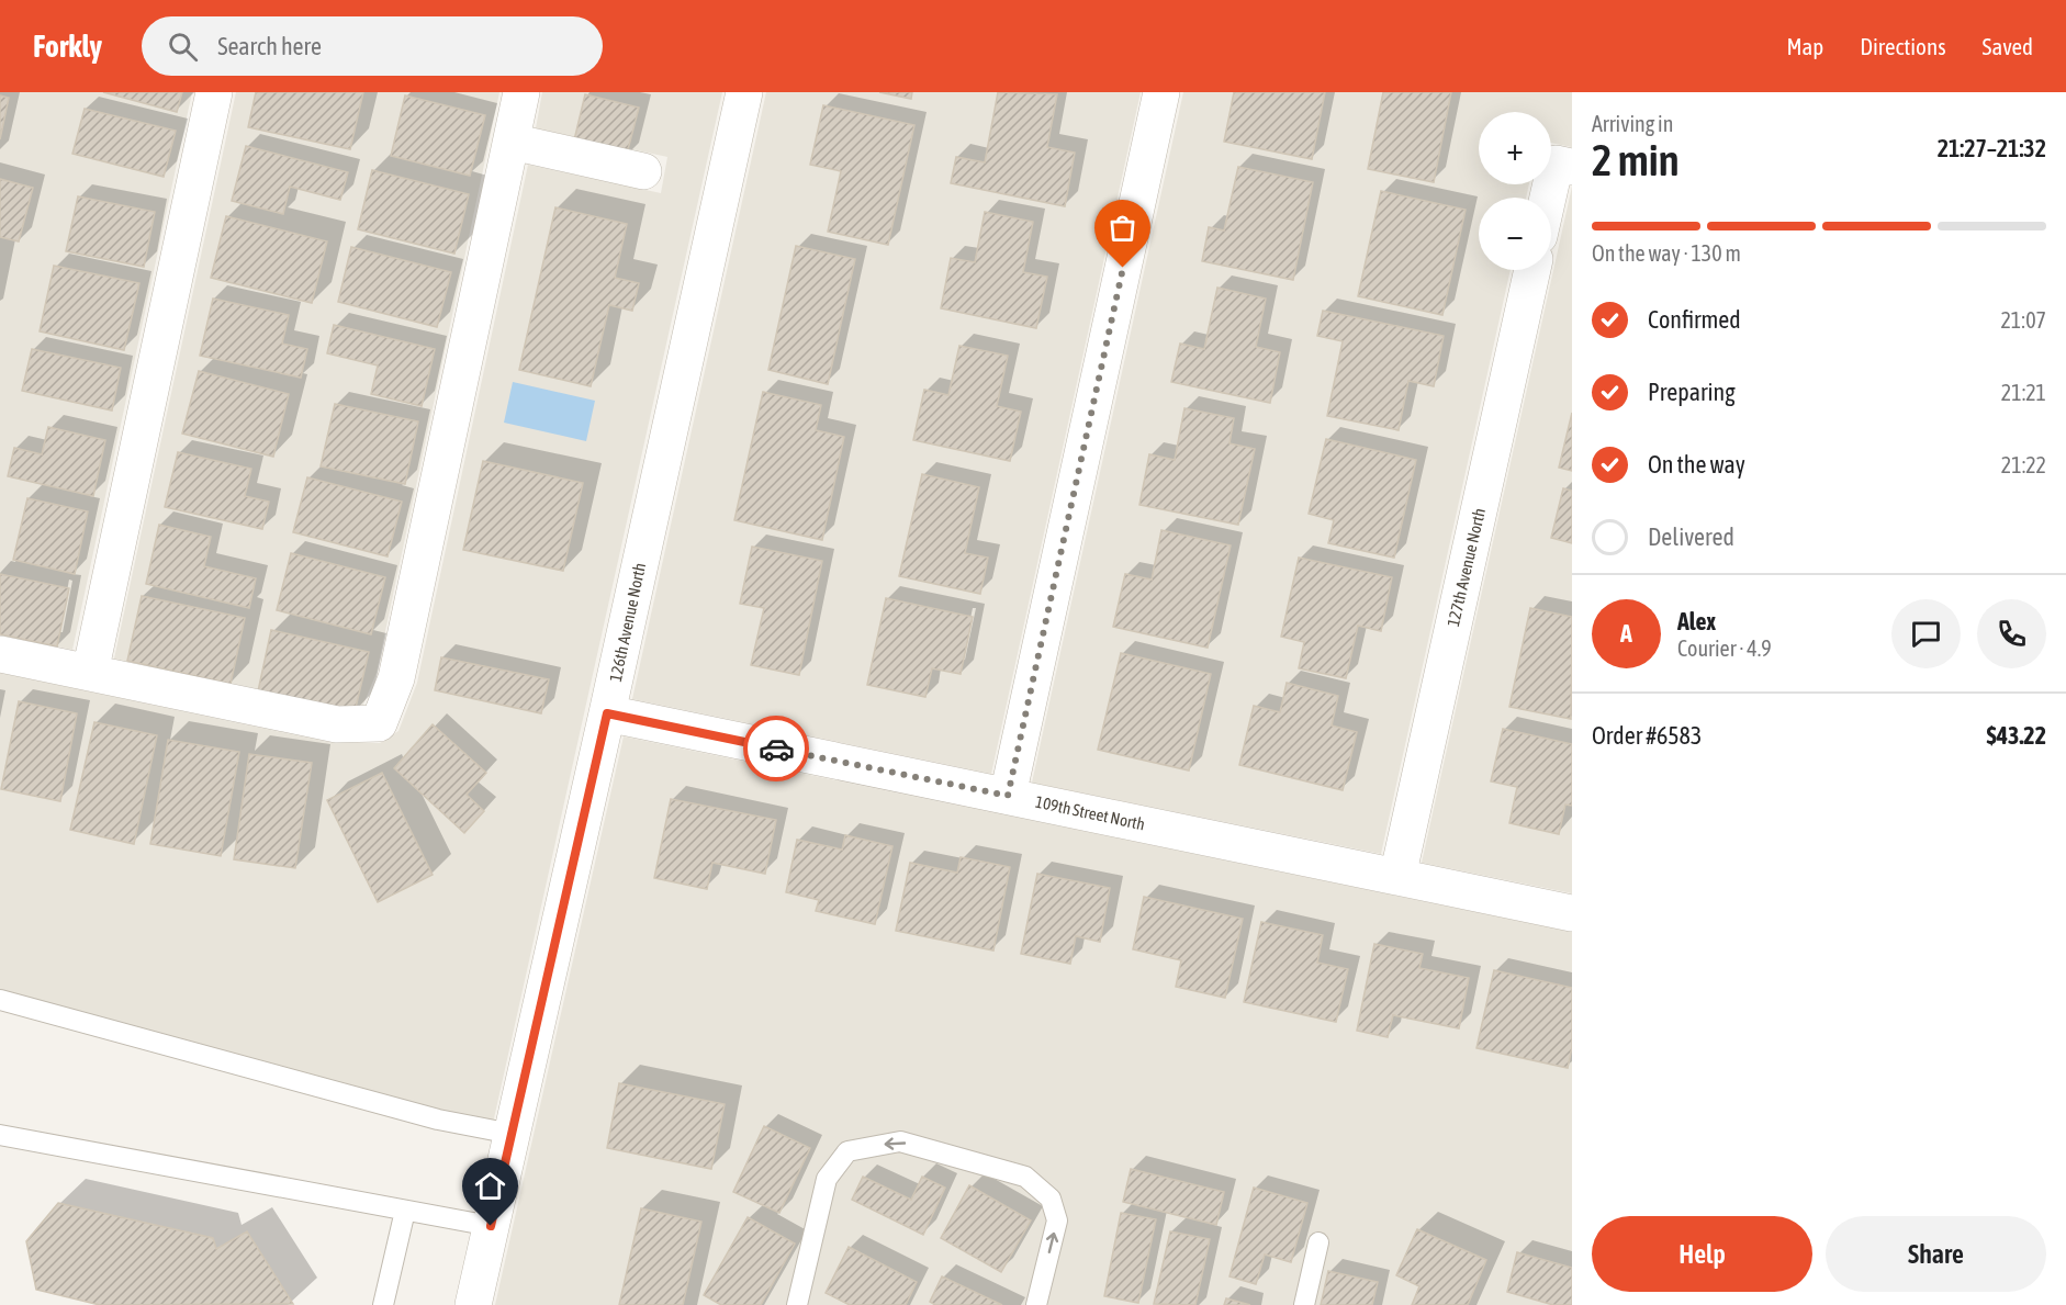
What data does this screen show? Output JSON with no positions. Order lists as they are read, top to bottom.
{
  "streets": {
    "street": ["127th Avenue North", "126th Avenue North", "109th Street North"]
  },
  "crossings": [
    ["127th Avenue North", "109th Street North"],
    ["126th Avenue North", "109th Street North"]
  ],
  "page": {
    "header": "Forkly",
    "search": "Search here",
    "nav": ["Map", "Directions", "Saved"],
    "heading": ["2 min", "Arriving in", "21:27–21:32"],
    "panel": [
      "Alex",
      "Courier · 4.9",
      "Order #6583",
      "$43.22"
    ],
    "map_buttons": ["+", "−"],
    "bar": "On the way · 130 m",
    "list": [
      ["Confirmed", "21:07"],
      ["Preparing", "21:21"],
      ["On the way", "21:22"],
      "Delivered"
    ],
    "round": "A",
    "buttons": ["Help", "Share"]
  }
}
